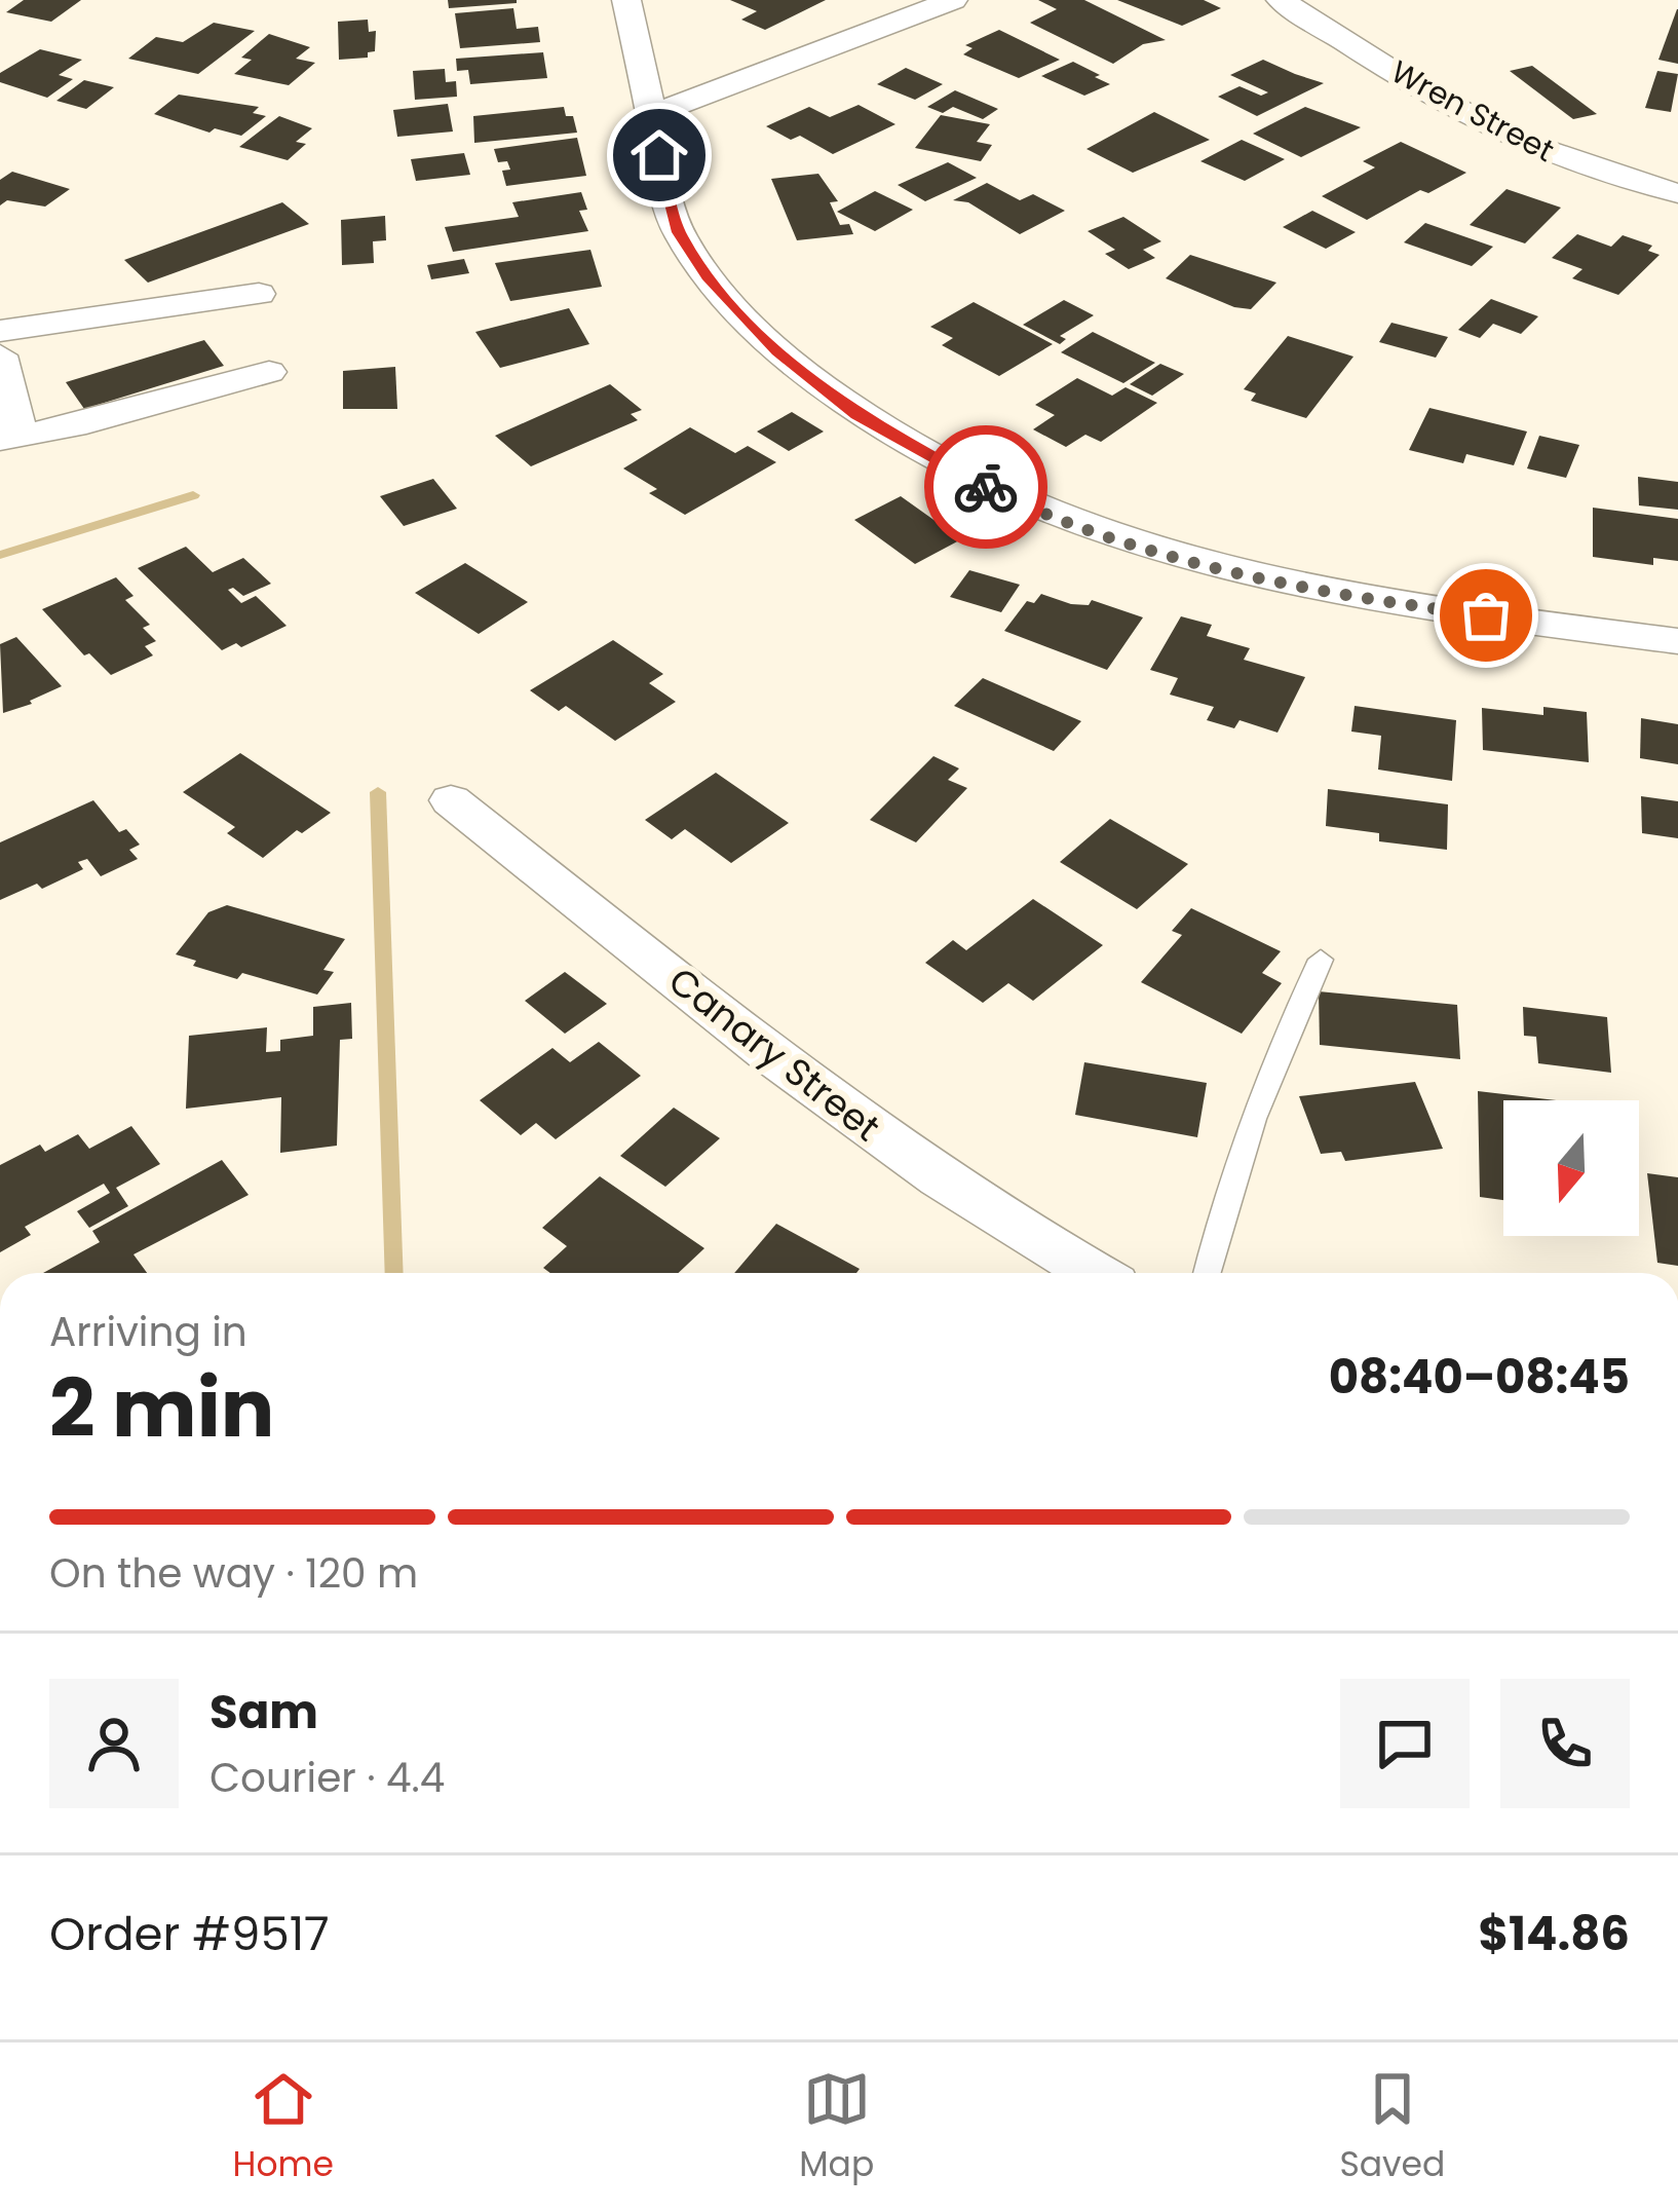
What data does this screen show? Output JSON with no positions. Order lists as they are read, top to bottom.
{
  "streets": {
    "street": ["Wren Street", "Canary Street"]
  },
  "north": "bottom",
  "page": {
    "heading": ["2 min", "Arriving in", "08:40–08:45"],
    "panel": [
      "Sam",
      "Courier · 4.4",
      "Order #9517",
      "$14.86"
    ],
    "bar": "On the way · 120 m",
    "tabs": ["Home", "Map", "Saved"]
  }
}
